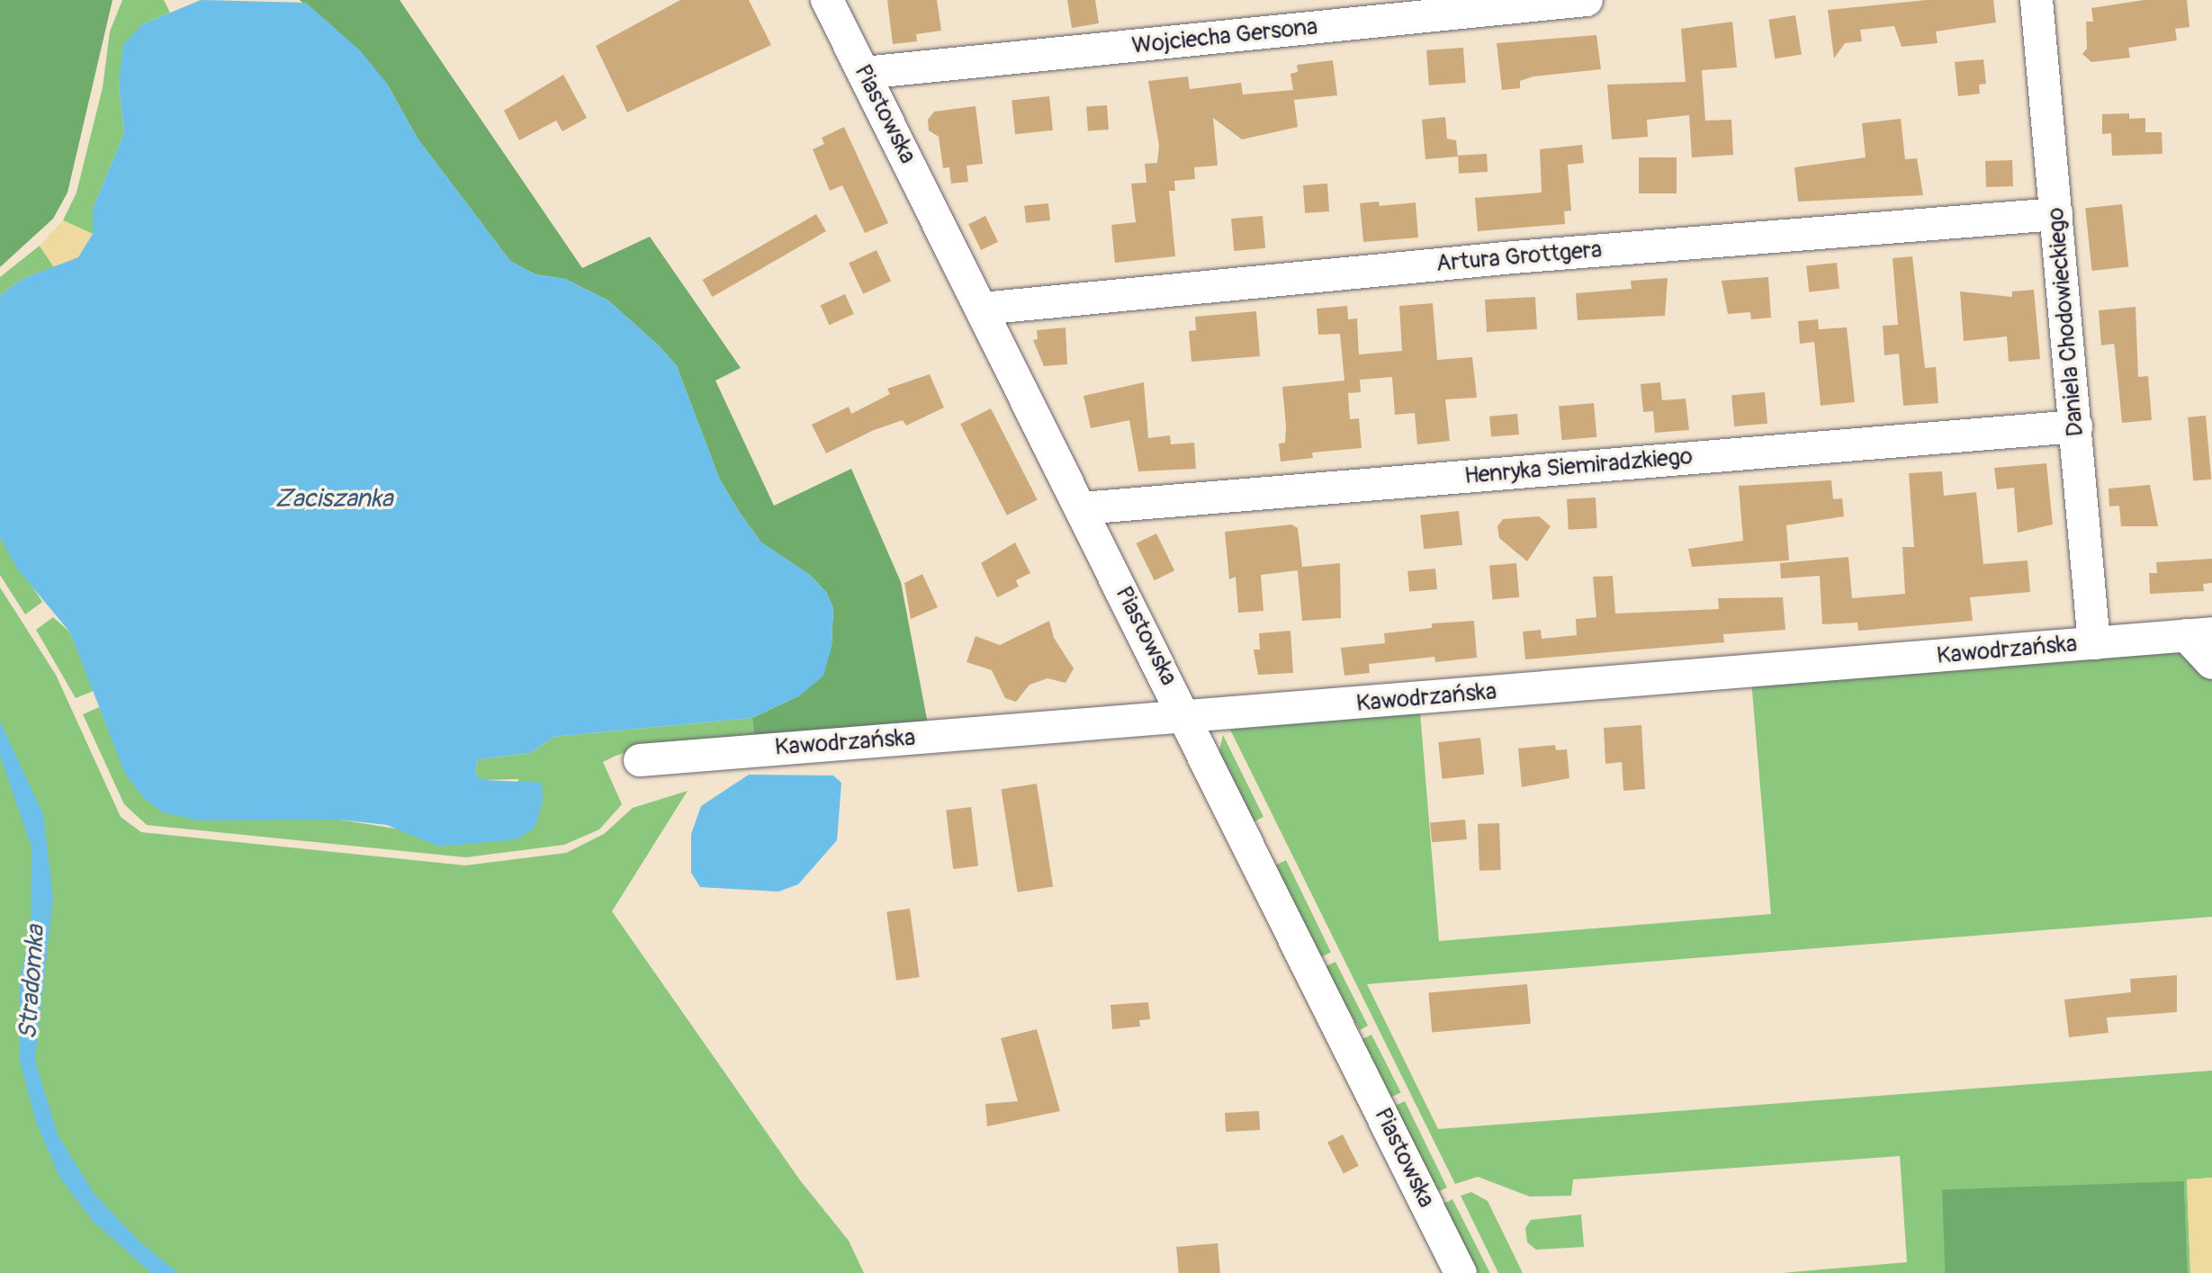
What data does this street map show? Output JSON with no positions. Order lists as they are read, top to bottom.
{
  "streets": {
    "street": [
      "Wojciecha Gersona",
      "Piastowska",
      "Artura Grottgera",
      "Daniela Chodowieckiego",
      "Henryka Siemiradzkiego",
      "Kawodrzańska"
    ]
  },
  "crossings": [
    ["Wojciecha Gersona", "Piastowska"],
    ["Piastowska", "Artura Grottgera"],
    ["Piastowska", "Henryka Siemiradzkiego"],
    ["Piastowska", "Kawodrzańska"],
    ["Artura Grottgera", "Daniela Chodowieckiego"],
    ["Daniela Chodowieckiego", "Henryka Siemiradzkiego"],
    ["Daniela Chodowieckiego", "Kawodrzańska"]
  ],
  "water": ["Zaciszanka", "Stradomka"]
}
